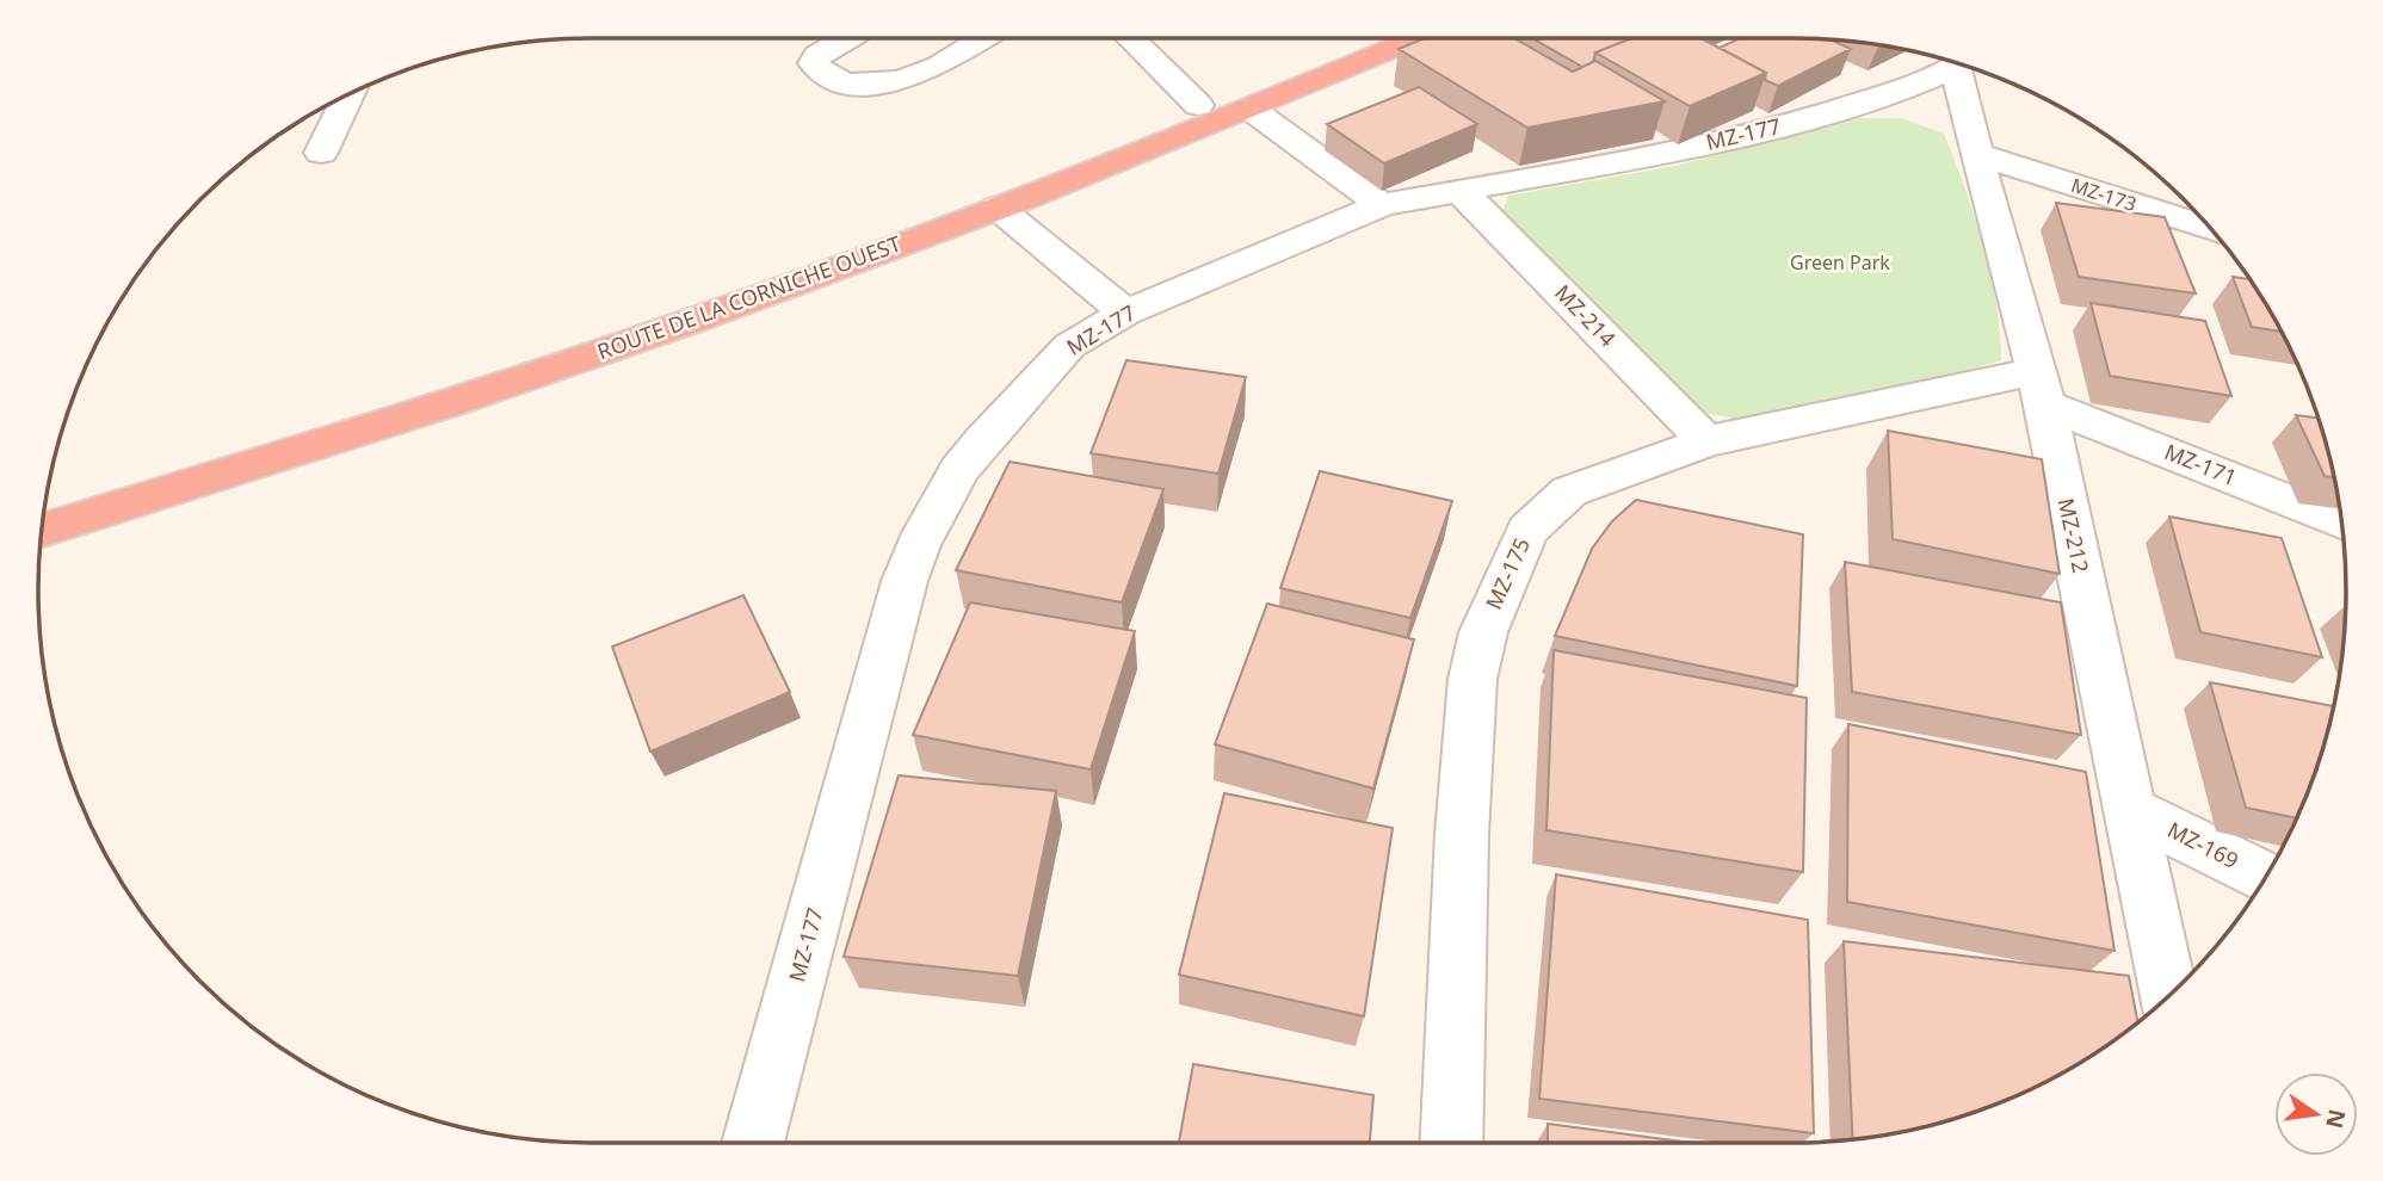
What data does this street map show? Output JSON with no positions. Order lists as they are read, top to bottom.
{
  "streets": {
    "highway": ["ROUTE DE LA CORNICHE OUEST"],
    "street": [
      "MZ-177",
      "MZ-173",
      "MZ-214",
      "MZ-171",
      "MZ-212",
      "MZ-175",
      "MZ-169"
    ]
  },
  "crossings": [
    ["MZ-177", "MZ-214"],
    ["MZ-173", "MZ-212"],
    ["MZ-214", "MZ-175"],
    ["MZ-171", "MZ-212"],
    ["MZ-171", "MZ-175"],
    ["MZ-212", "MZ-175"],
    ["MZ-212", "MZ-169"]
  ],
  "parks": ["Green Park"],
  "north": "right"
}
